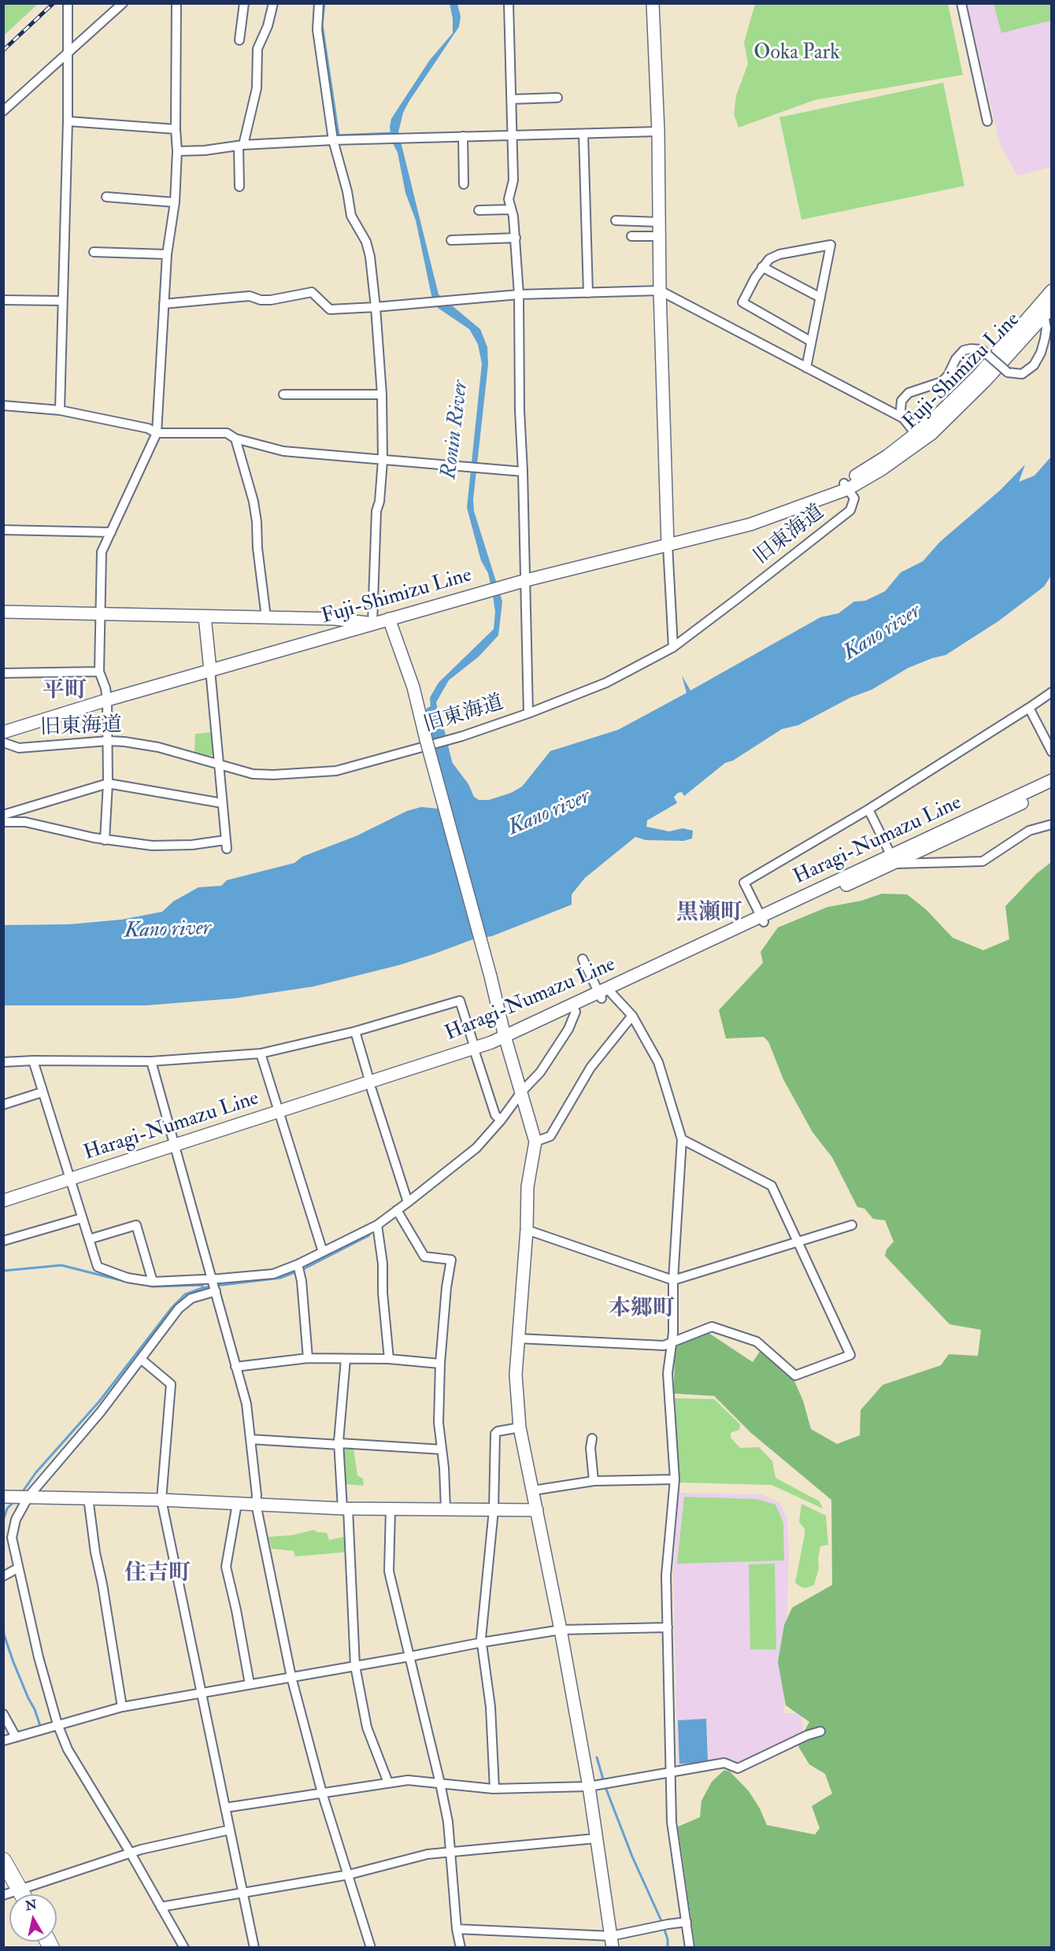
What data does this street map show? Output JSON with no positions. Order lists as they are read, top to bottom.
{
  "streets": {
    "main road": ["Fuji-Shimizu Line", "Haragi-Numazu Line"],
    "street": ["旧東海道"]
  },
  "crossings": [
    ["Fuji-Shimizu Line", "旧東海道"]
  ],
  "districts": [
    "平町",
    "黒瀬町",
    "本郷町",
    "住吉町"
  ],
  "water": ["Ronin River", "Kano river"],
  "parks": ["Ooka Park"],
  "north": "top"
}
